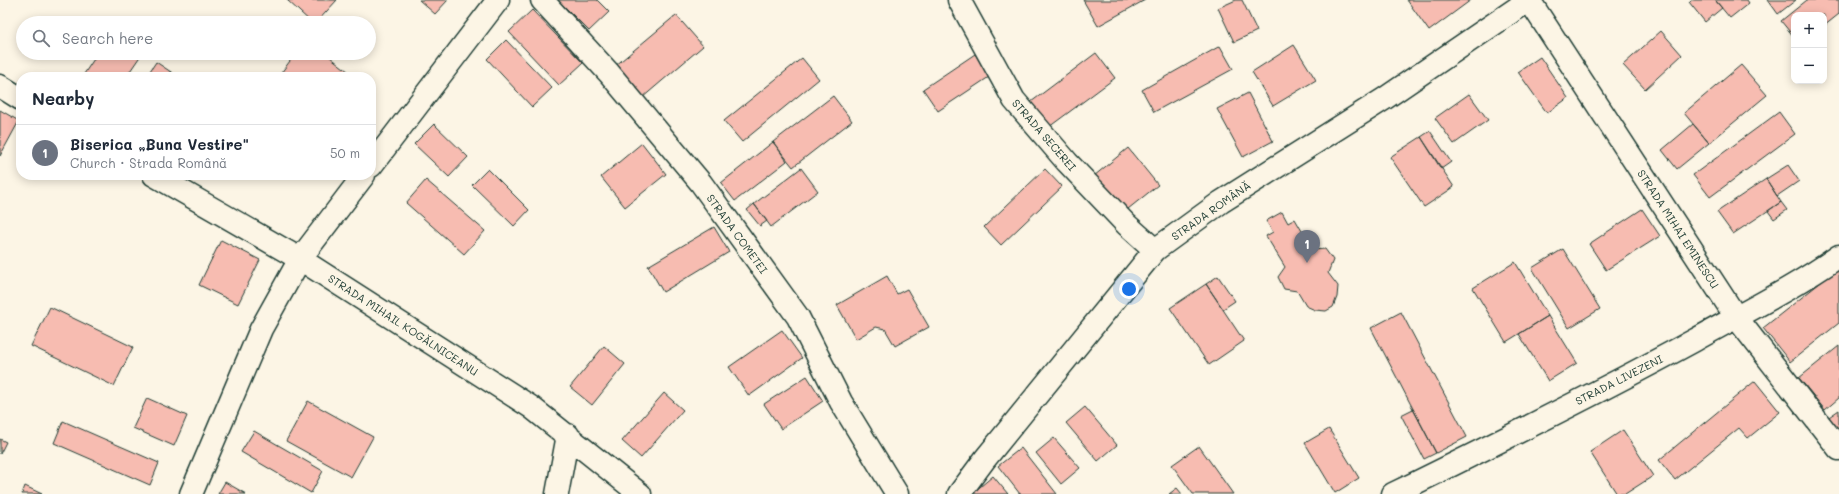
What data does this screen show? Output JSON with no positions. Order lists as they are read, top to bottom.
{
  "streets": {
    "street": [
      "STRADA SECEREI",
      "STRADA ROMÂNĂ",
      "STRADA MIHAI EMINESCU",
      "STRADA COMETEI",
      "STRADA MIHAIL KOGĂLNICEANU",
      "STRADA LIVEZENI"
    ]
  },
  "crossings": [
    ["STRADA SECEREI", "STRADA ROMÂNĂ"],
    ["STRADA ROMÂNĂ", "STRADA MIHAI EMINESCU"],
    ["STRADA MIHAI EMINESCU", "STRADA LIVEZENI"]
  ],
  "page": {
    "map_buttons": ["+", "−"],
    "search": "Search here",
    "heading": "Nearby",
    "list": [
      {
        "mark": "1",
        "name": "Biserica „Buna Vestire\"",
        "note": "Church · Strada Română",
        "value": "50 m"
      }
    ],
    "pins": "1"
  }
}
